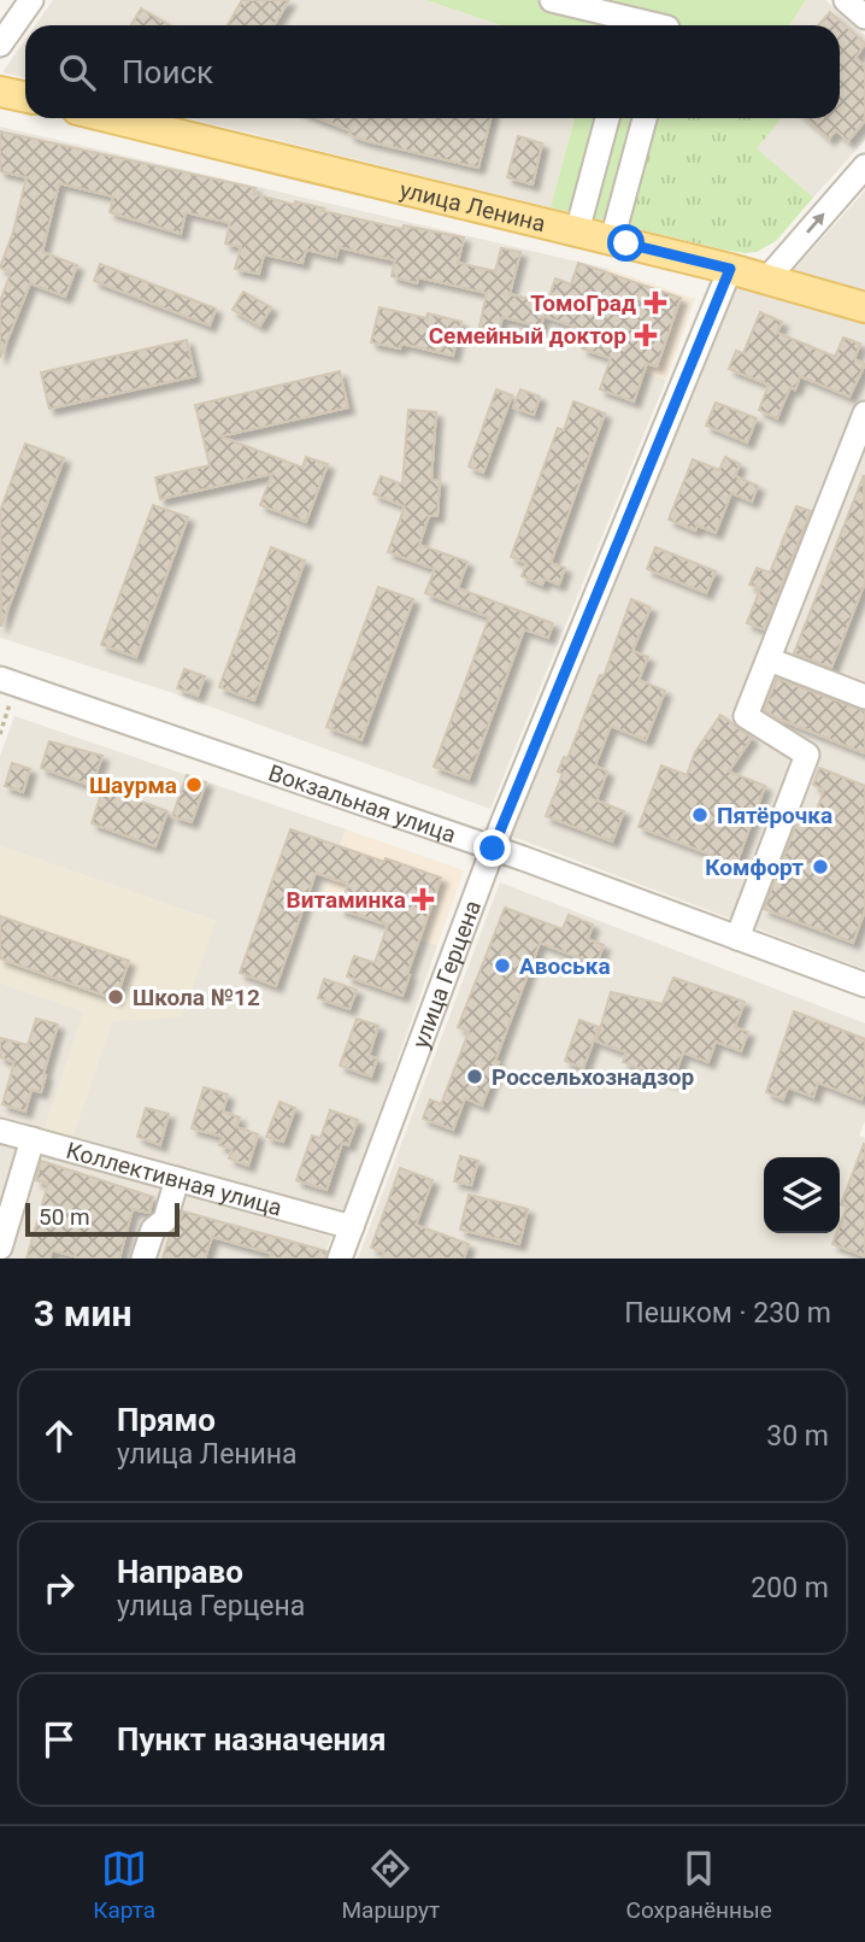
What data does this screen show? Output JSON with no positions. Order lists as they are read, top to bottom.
{
  "streets": {
    "main road": ["улица Ленина"],
    "street": ["Вокзальная улица", "улица Герцена", "Коллективная улица"]
  },
  "crossings": [
    ["улица Ленина", "улица Герцена"],
    ["Вокзальная улица", "улица Герцена"],
    ["улица Герцена", "Коллективная улица"]
  ],
  "places": {
    "health": ["ТомоГрад", "Семейный доктор", "Витаминка"],
    "other": [
      "Шаурма",
      "Пятёрочка",
      "Комфорт",
      "Авоська",
      "Школа №12",
      "Россельхознадзор"
    ]
  },
  "scale_bar": "50 m",
  "page": {
    "search": "Поиск",
    "scale": "50 m",
    "heading": ["3 мин", "Пешком · 230 m"],
    "list": [
      ["Прямо", "улица Ленина", "30 m"],
      ["Направо", "улица Герцена", "200 m"],
      "Пункт назначения"
    ],
    "nav": ["Карта", "Маршрут", "Сохранённые"]
  }
}
